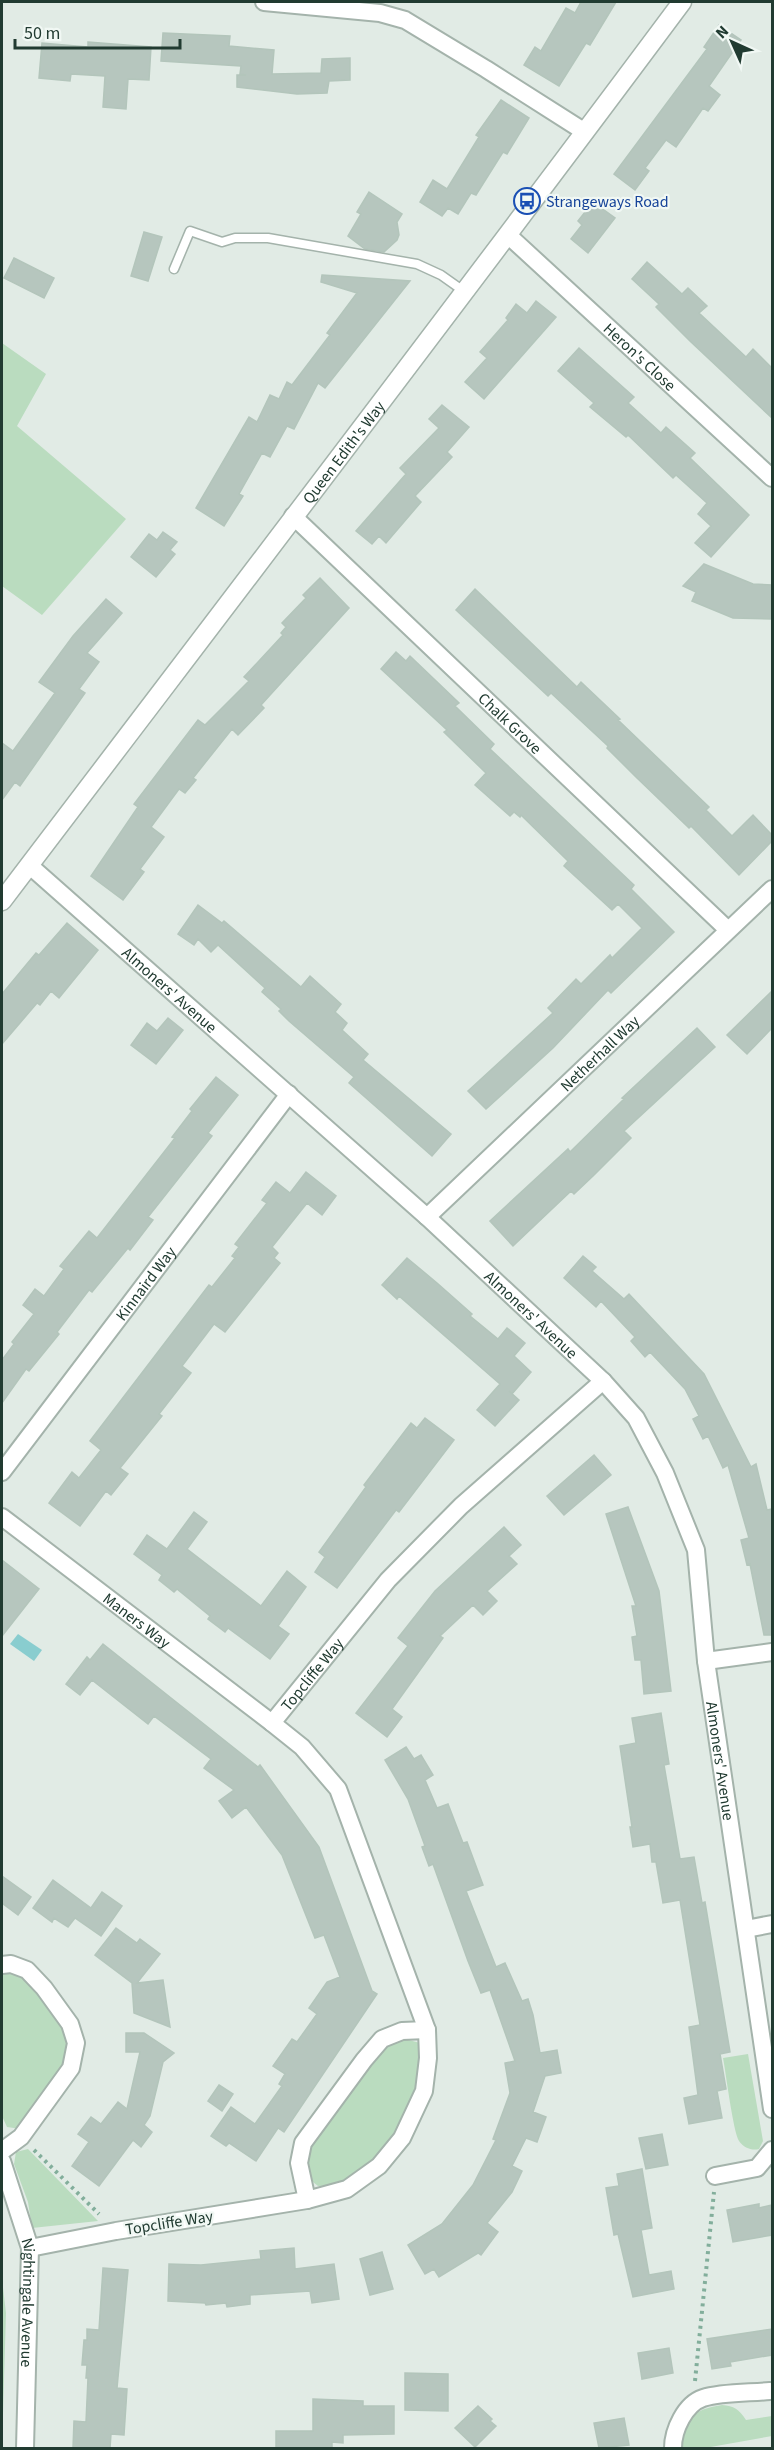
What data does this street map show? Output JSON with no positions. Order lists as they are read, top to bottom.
{
  "streets": {
    "street": [
      "Heron's Close",
      "Queen Edith's Way",
      "Chalk Grove",
      "Almoners' Avenue",
      "Netherhall Way",
      "Kinnaird Way",
      "Maners Way",
      "Topcliffe Way",
      "Nightingale Avenue"
    ]
  },
  "crossings": [
    ["Heron's Close", "Queen Edith's Way"],
    ["Queen Edith's Way", "Chalk Grove"],
    ["Queen Edith's Way", "Almoners' Avenue"],
    ["Chalk Grove", "Netherhall Way"],
    ["Almoners' Avenue", "Netherhall Way"],
    ["Almoners' Avenue", "Kinnaird Way"],
    ["Almoners' Avenue", "Topcliffe Way"],
    ["Maners Way", "Topcliffe Way"],
    ["Topcliffe Way", "Nightingale Avenue"]
  ],
  "places": {
    "bus stop": ["Strangeways Road"]
  },
  "scale_bar": "50 m",
  "north": "top left"
}
